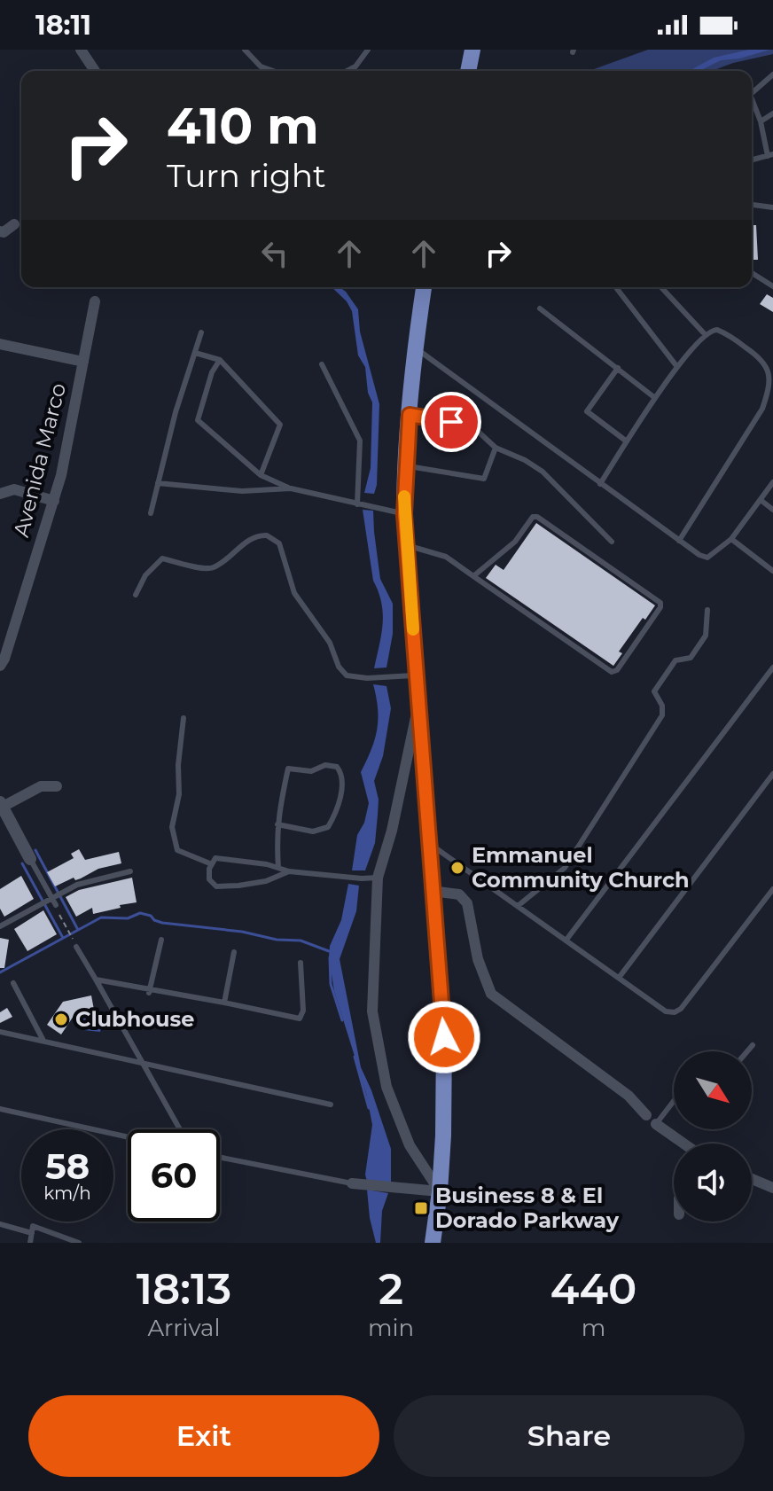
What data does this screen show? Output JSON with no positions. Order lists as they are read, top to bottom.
{
  "streets": {
    "street": ["Avenida Marco"]
  },
  "places": {
    "other": ["Emmanuel Community Church", "Clubhouse"],
    "transit": ["Business 8 & El Dorado Parkway"]
  },
  "north": "bottom right",
  "page": {
    "status": "18:11",
    "turn": ["410 m", "Turn right"],
    "speed": "58 km/h",
    "limit": "60",
    "eta": [
      "18:13",
      "Arrival",
      "2",
      "min",
      "440",
      "m"
    ],
    "buttons": ["Exit", "Share"]
  }
}
